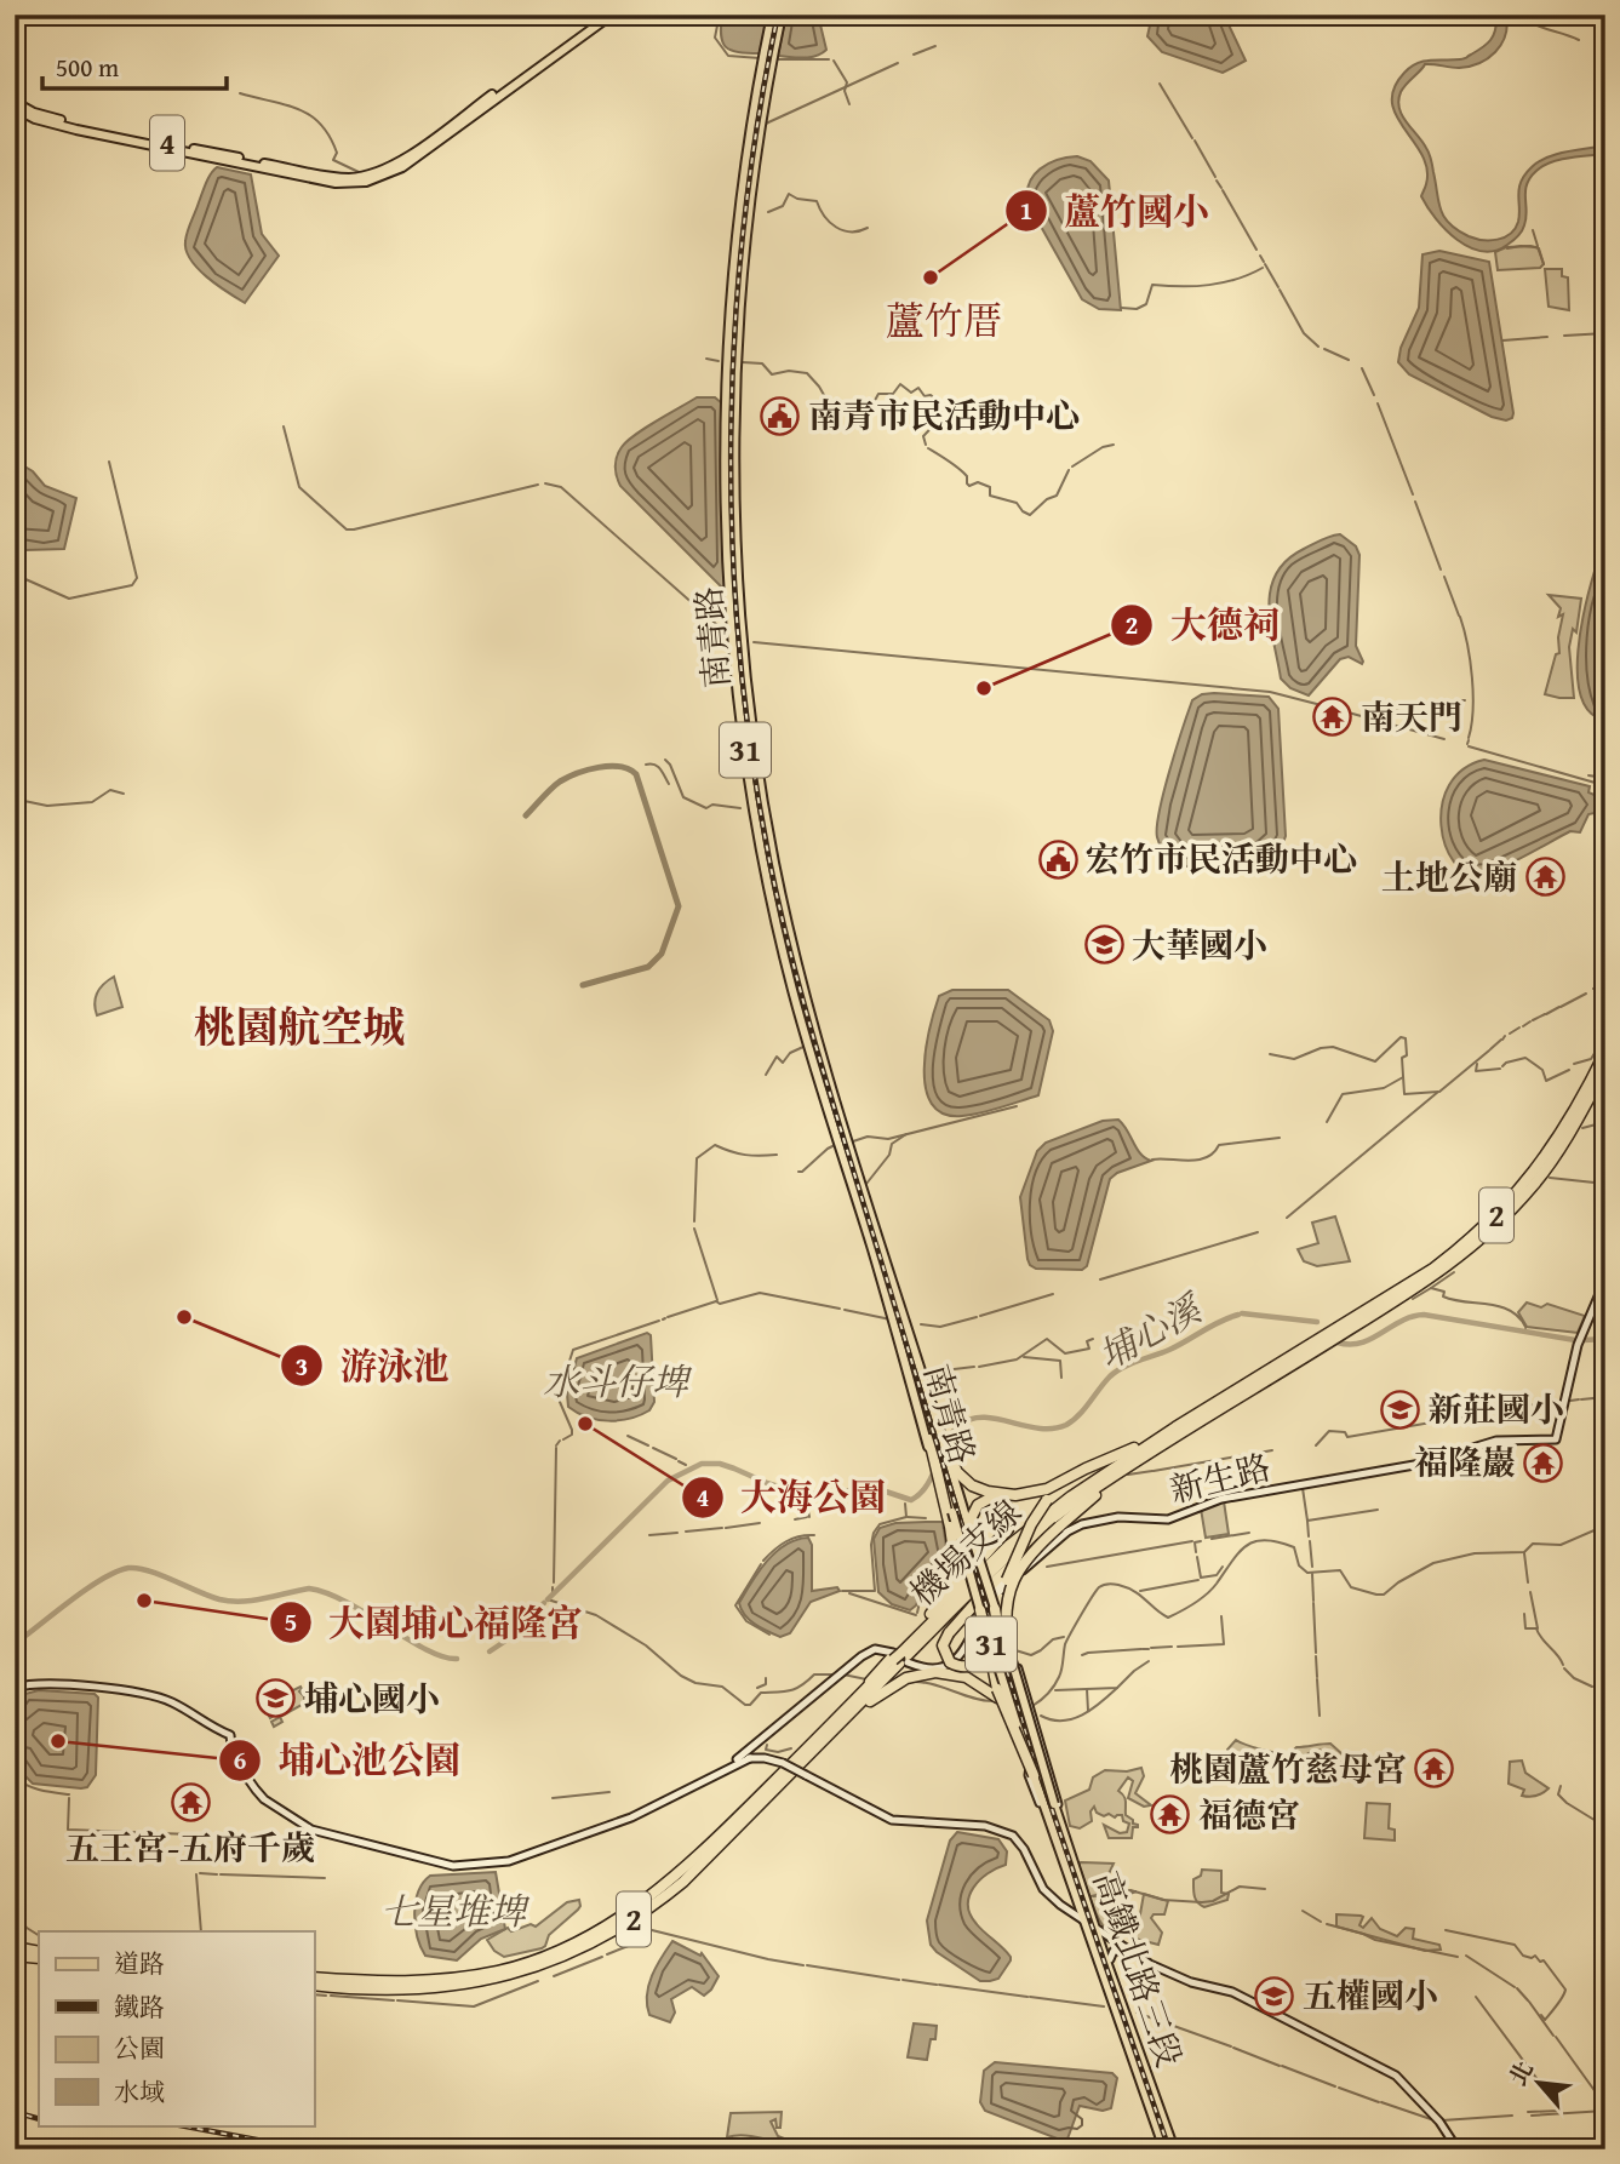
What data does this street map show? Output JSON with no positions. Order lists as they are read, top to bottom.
{
  "streets": {
    "highway": ["2", "機場支線"],
    "main road": [
      "4",
      "南青路",
      "31",
      "新生路",
      "高鐵北路三段"
    ]
  },
  "crossings": [
    ["南青路", "31"],
    ["南青路", "新生路"],
    ["南青路", "高鐵北路三段"],
    ["2", "機場支線"],
    ["新生路", "機場支線"]
  ],
  "districts": ["蘆竹厝", "桃園航空城"],
  "water": ["埔心溪", "水斗仔埤", "七星堆埤"],
  "places": {
    "other": [
      "蘆竹國小",
      "大德祠",
      "游泳池",
      "大海公園",
      "大園埔心福隆宮",
      "埔心池公園"
    ],
    "public building": ["南青市民活動中心", "宏竹市民活動中心"],
    "temple": [
      "南天門",
      "土地公廟",
      "福隆巖",
      "桃園蘆竹慈母宮",
      "五王宮-五府千歲",
      "福德宮"
    ],
    "school or university": [
      "大華國小",
      "新莊國小",
      "埔心國小",
      "五權國小"
    ]
  },
  "legend": [
    "道路",
    "鐵路",
    "公園",
    "水域"
  ],
  "scale_bar": "500 m",
  "north": "top left"
}
